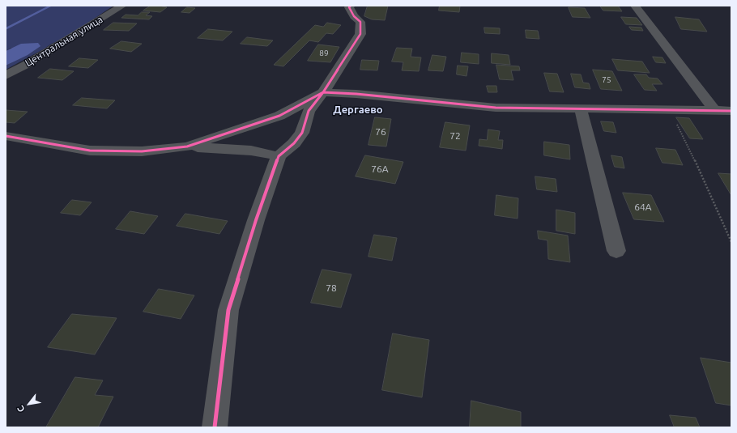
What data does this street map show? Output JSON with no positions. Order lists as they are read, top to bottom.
{
  "streets": {
    "street": ["Центральная улица"]
  },
  "districts": ["Дергаево"],
  "house_numbers": [
    "89",
    "75",
    "76",
    "72",
    "76А",
    "64А",
    "78"
  ],
  "north": "bottom left"
}
